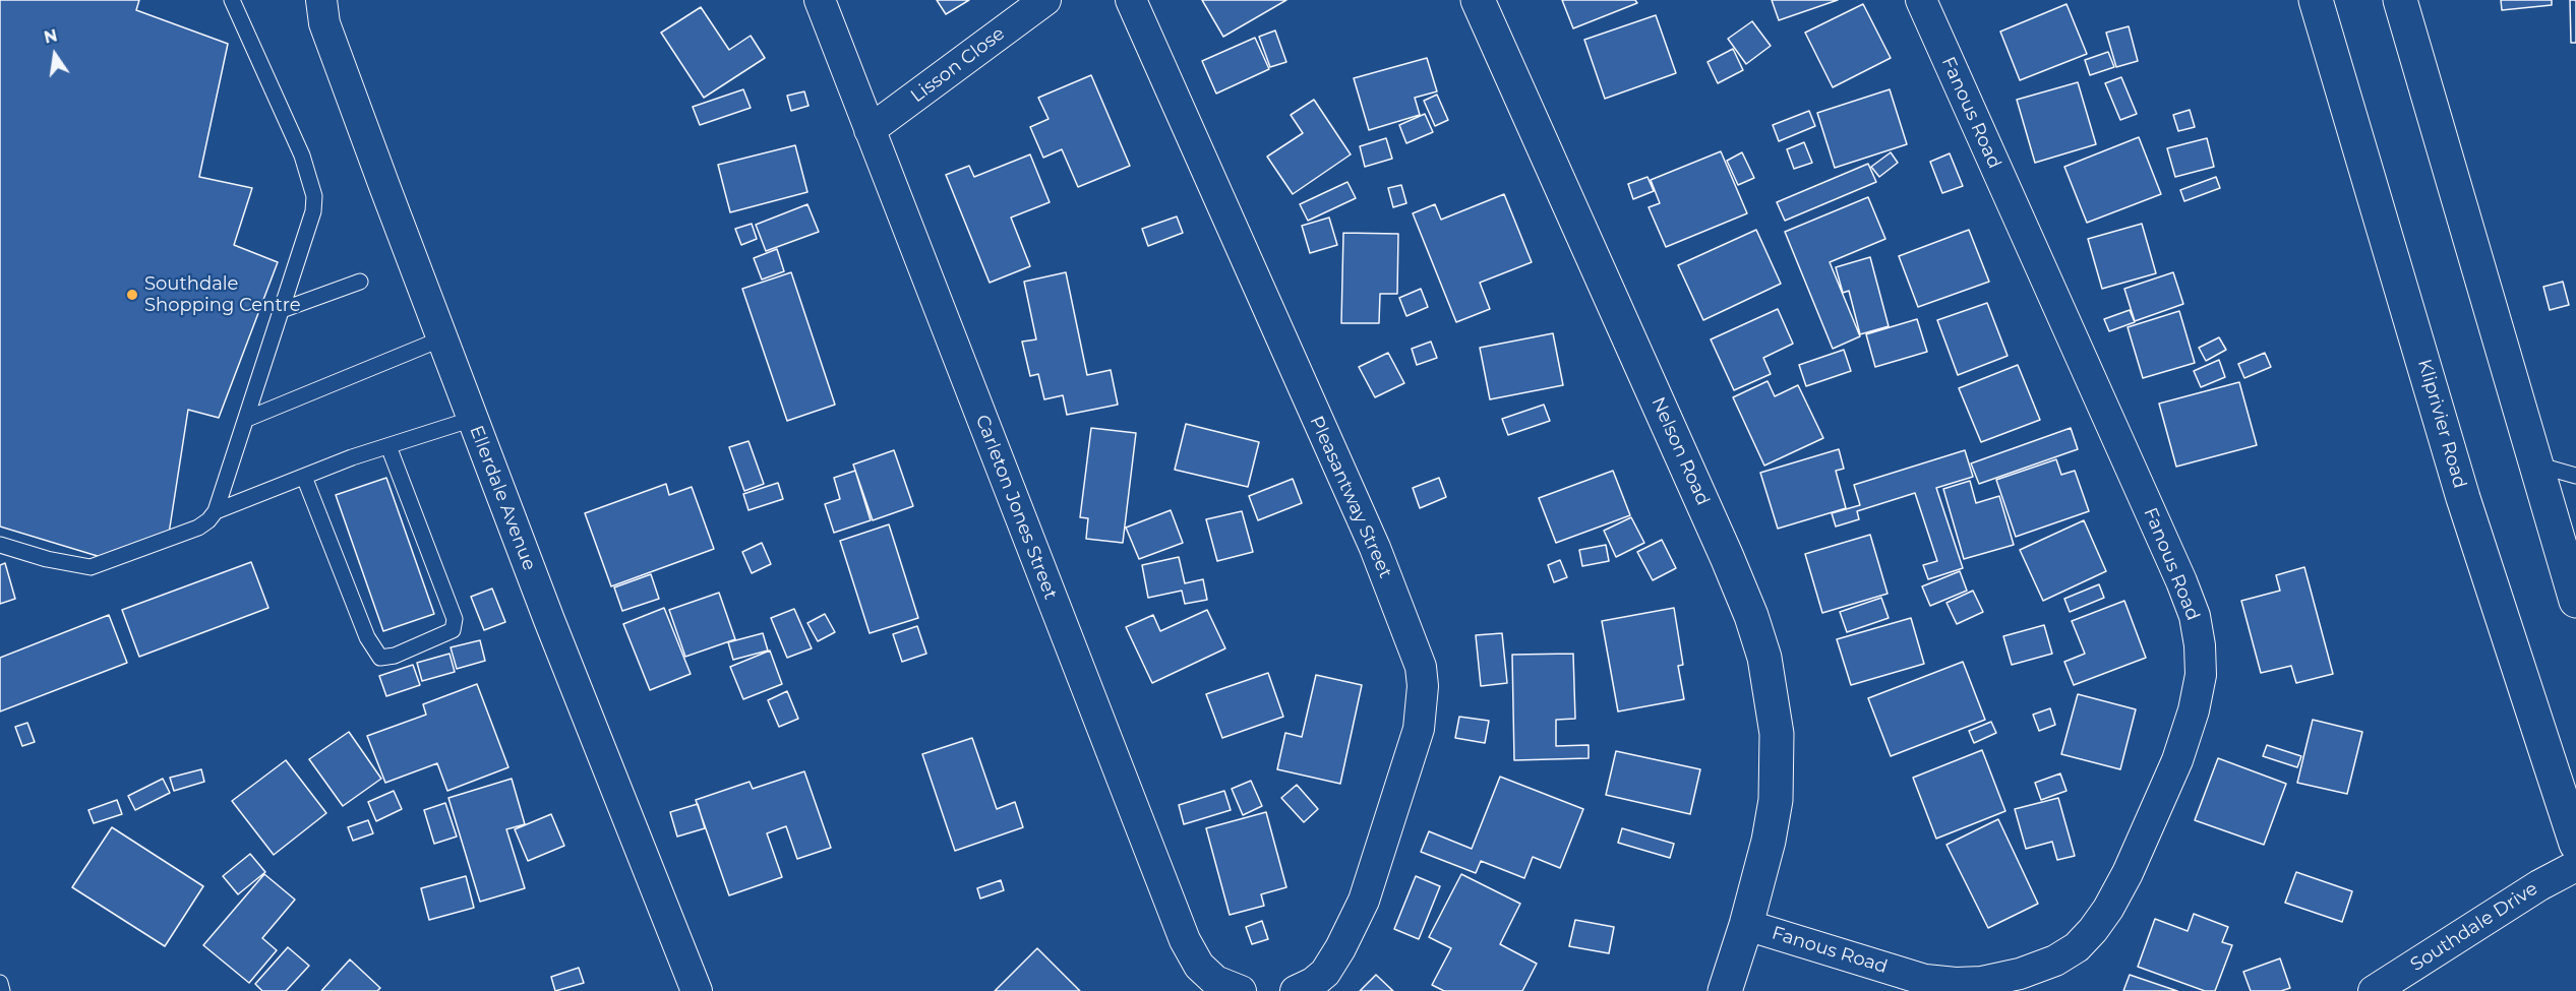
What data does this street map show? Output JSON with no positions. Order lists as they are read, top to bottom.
{
  "streets": {
    "main road": ["Kliprivier Road", "Nelson Road"],
    "street": [
      "Lisson Close",
      "Fanous Road",
      "Pleasantway Street",
      "Ellerdale Avenue",
      "Carleton Jones Street",
      "Southdale Drive"
    ]
  },
  "crossings": [
    ["Lisson Close", "Carleton Jones Street"],
    ["Fanous Road", "Nelson Road"]
  ],
  "places": ["Southdale Shopping Centre"],
  "north": "top"
}
